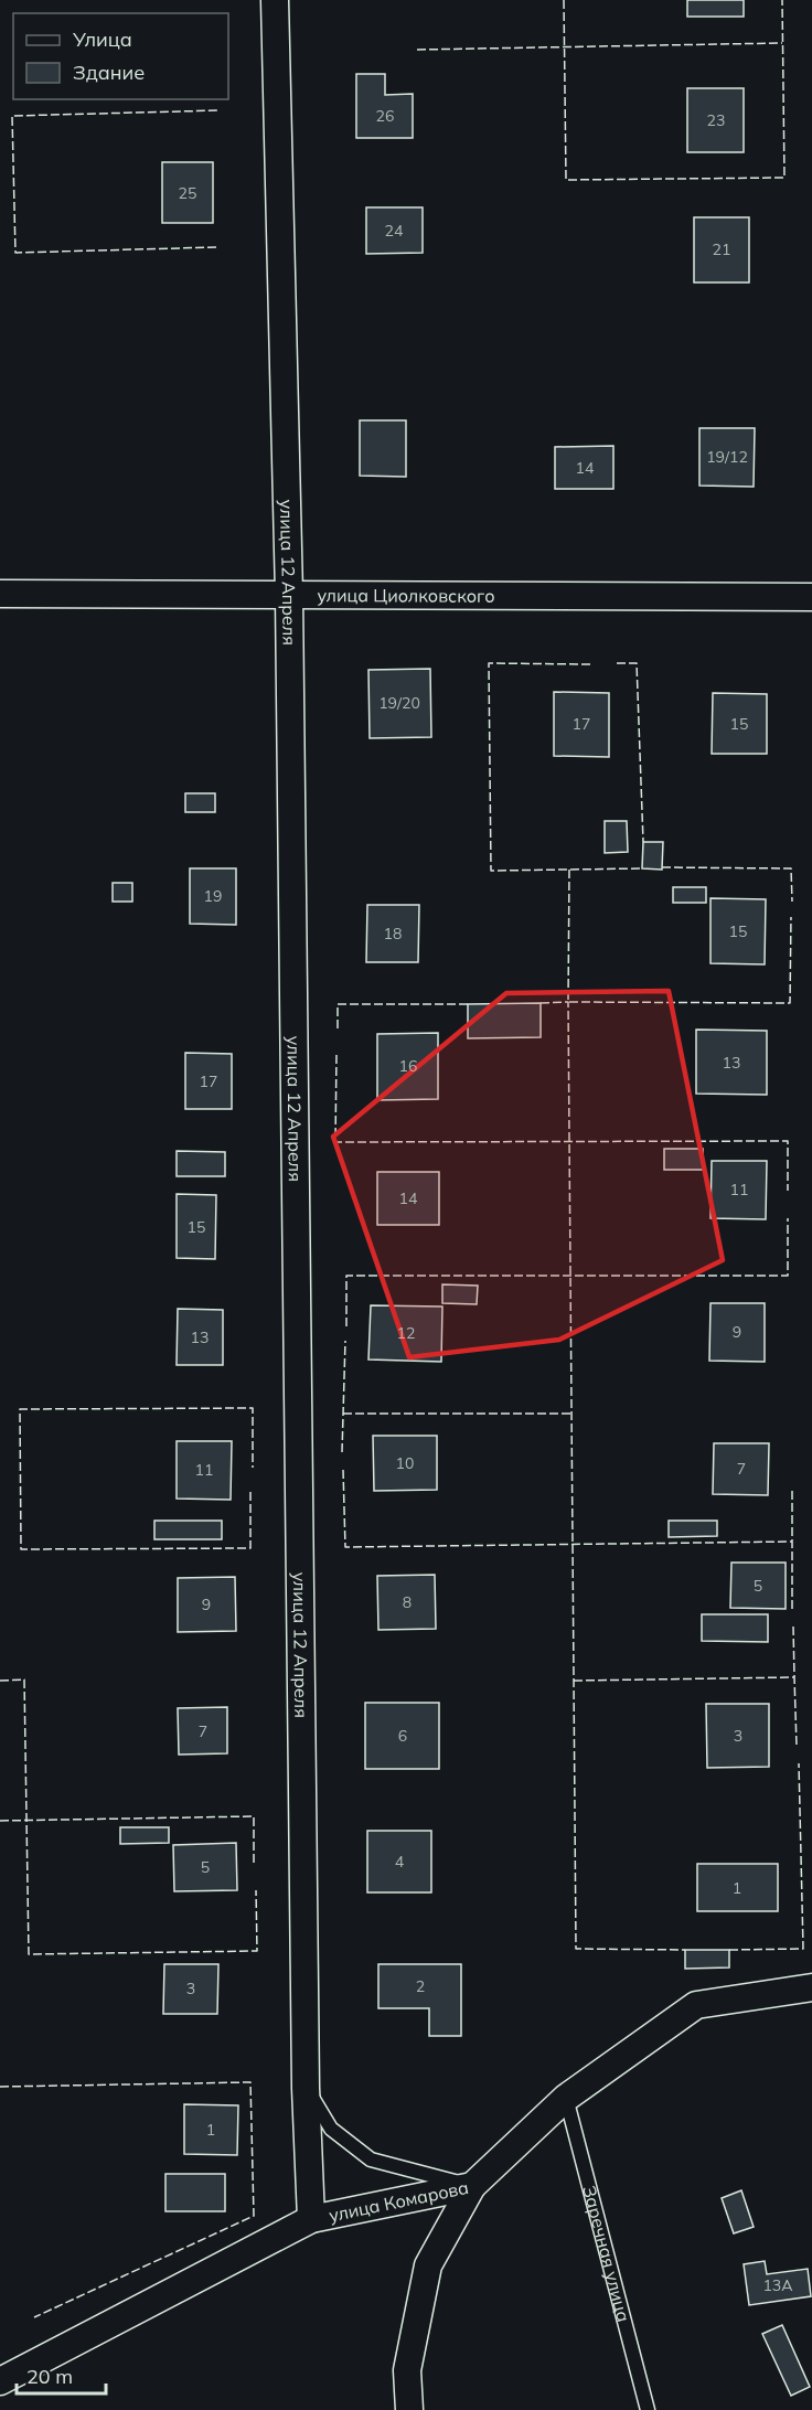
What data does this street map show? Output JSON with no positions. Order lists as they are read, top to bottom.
{
  "streets": {
    "street": ["улица 12 Апреля", "улица Циолковского", "улица Комарова"],
    "lane": ["Заречная улица"]
  },
  "crossings": [
    ["улица 12 Апреля", "улица Циолковского"],
    ["улица 12 Апреля", "улица Комарова"],
    ["улица Комарова", "Заречная улица"]
  ],
  "house_numbers": [
    "26",
    "23",
    "25",
    "24",
    "21",
    "19/12",
    "14",
    "19/20",
    "17",
    "15",
    "19",
    "15",
    "18",
    "13",
    "16",
    "17",
    "11",
    "14",
    "15",
    "9",
    "12",
    "13",
    "10",
    "7",
    "11",
    "5",
    "8",
    "9",
    "7",
    "6",
    "3",
    "4",
    "5",
    "1",
    "2",
    "3",
    "1",
    "13А"
  ],
  "legend": ["Улица", "Здание"],
  "scale_bar": "20 m"
}
